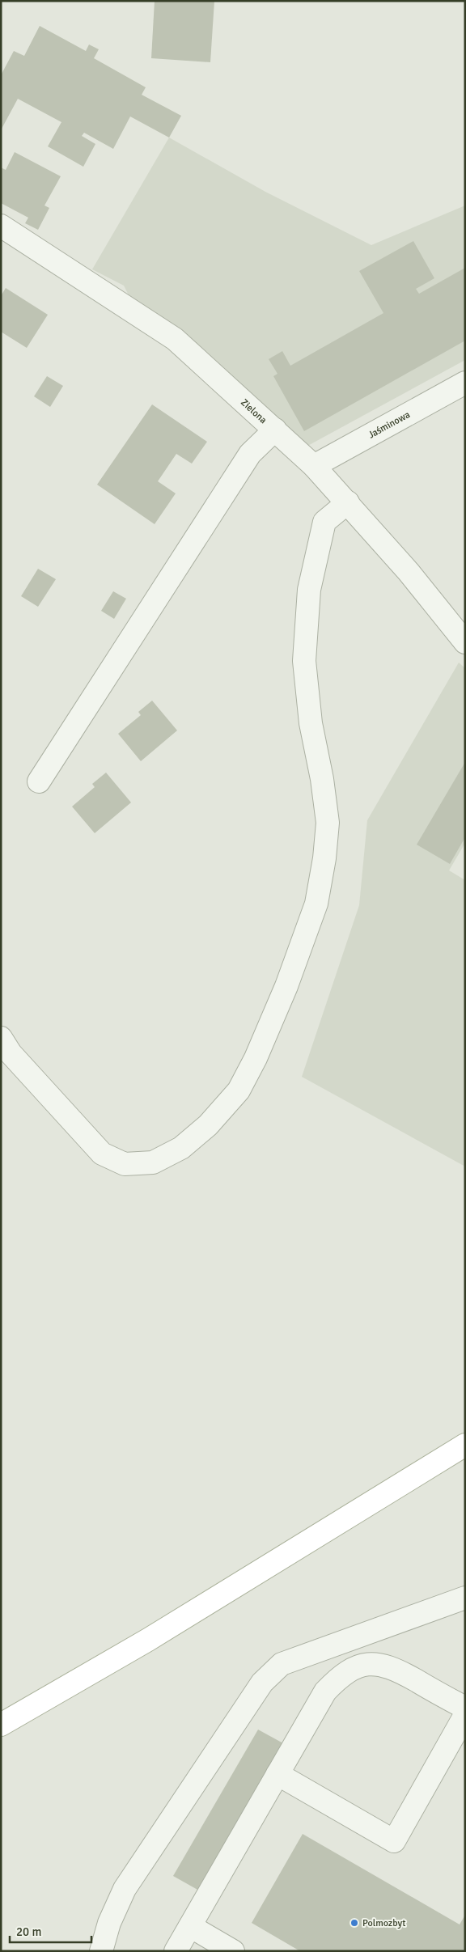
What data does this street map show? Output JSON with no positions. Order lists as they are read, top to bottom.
{
  "streets": {
    "street": ["Zielona", "Jaśminowa"]
  },
  "crossings": [
    ["Zielona", "Jaśminowa"]
  ],
  "places": ["Polmozbyt"],
  "scale_bar": "20 m"
}
